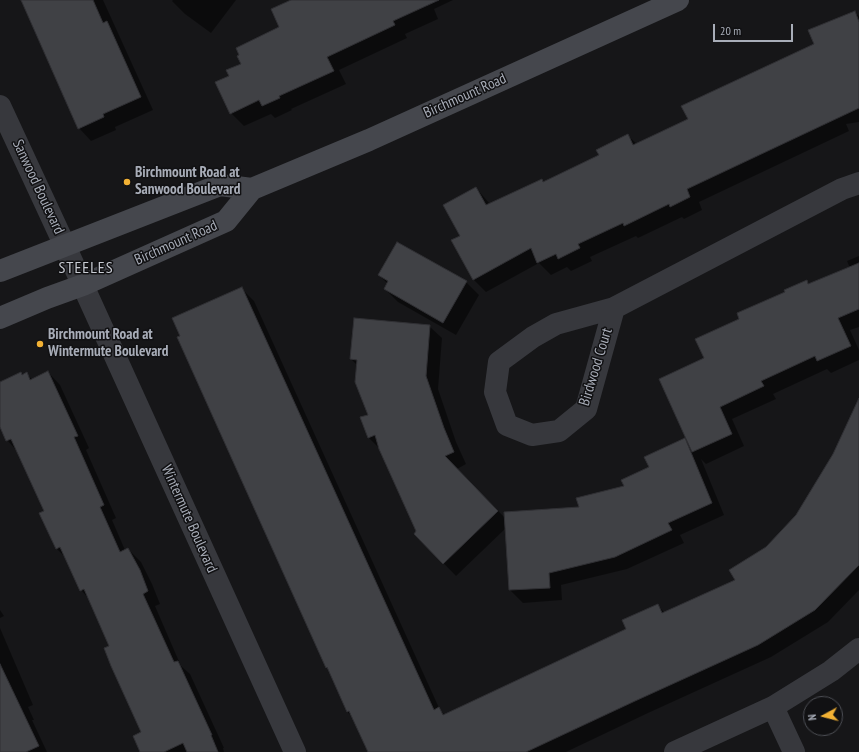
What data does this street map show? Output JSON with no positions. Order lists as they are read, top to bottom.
{
  "streets": {
    "main road": ["Birchmount Road"],
    "street": ["Sanwood Boulevard", "Birdwood Court", "Wintermute Boulevard"]
  },
  "crossings": [
    ["Birchmount Road", "Sanwood Boulevard"],
    ["Birchmount Road", "Wintermute Boulevard"],
    ["Sanwood Boulevard", "Wintermute Boulevard"]
  ],
  "districts": ["STEELES"],
  "places": ["Birchmount Road at Sanwood Boulevard", "Birchmount Road at Wintermute Boulevard"],
  "scale_bar": "20 m",
  "north": "left"
}
